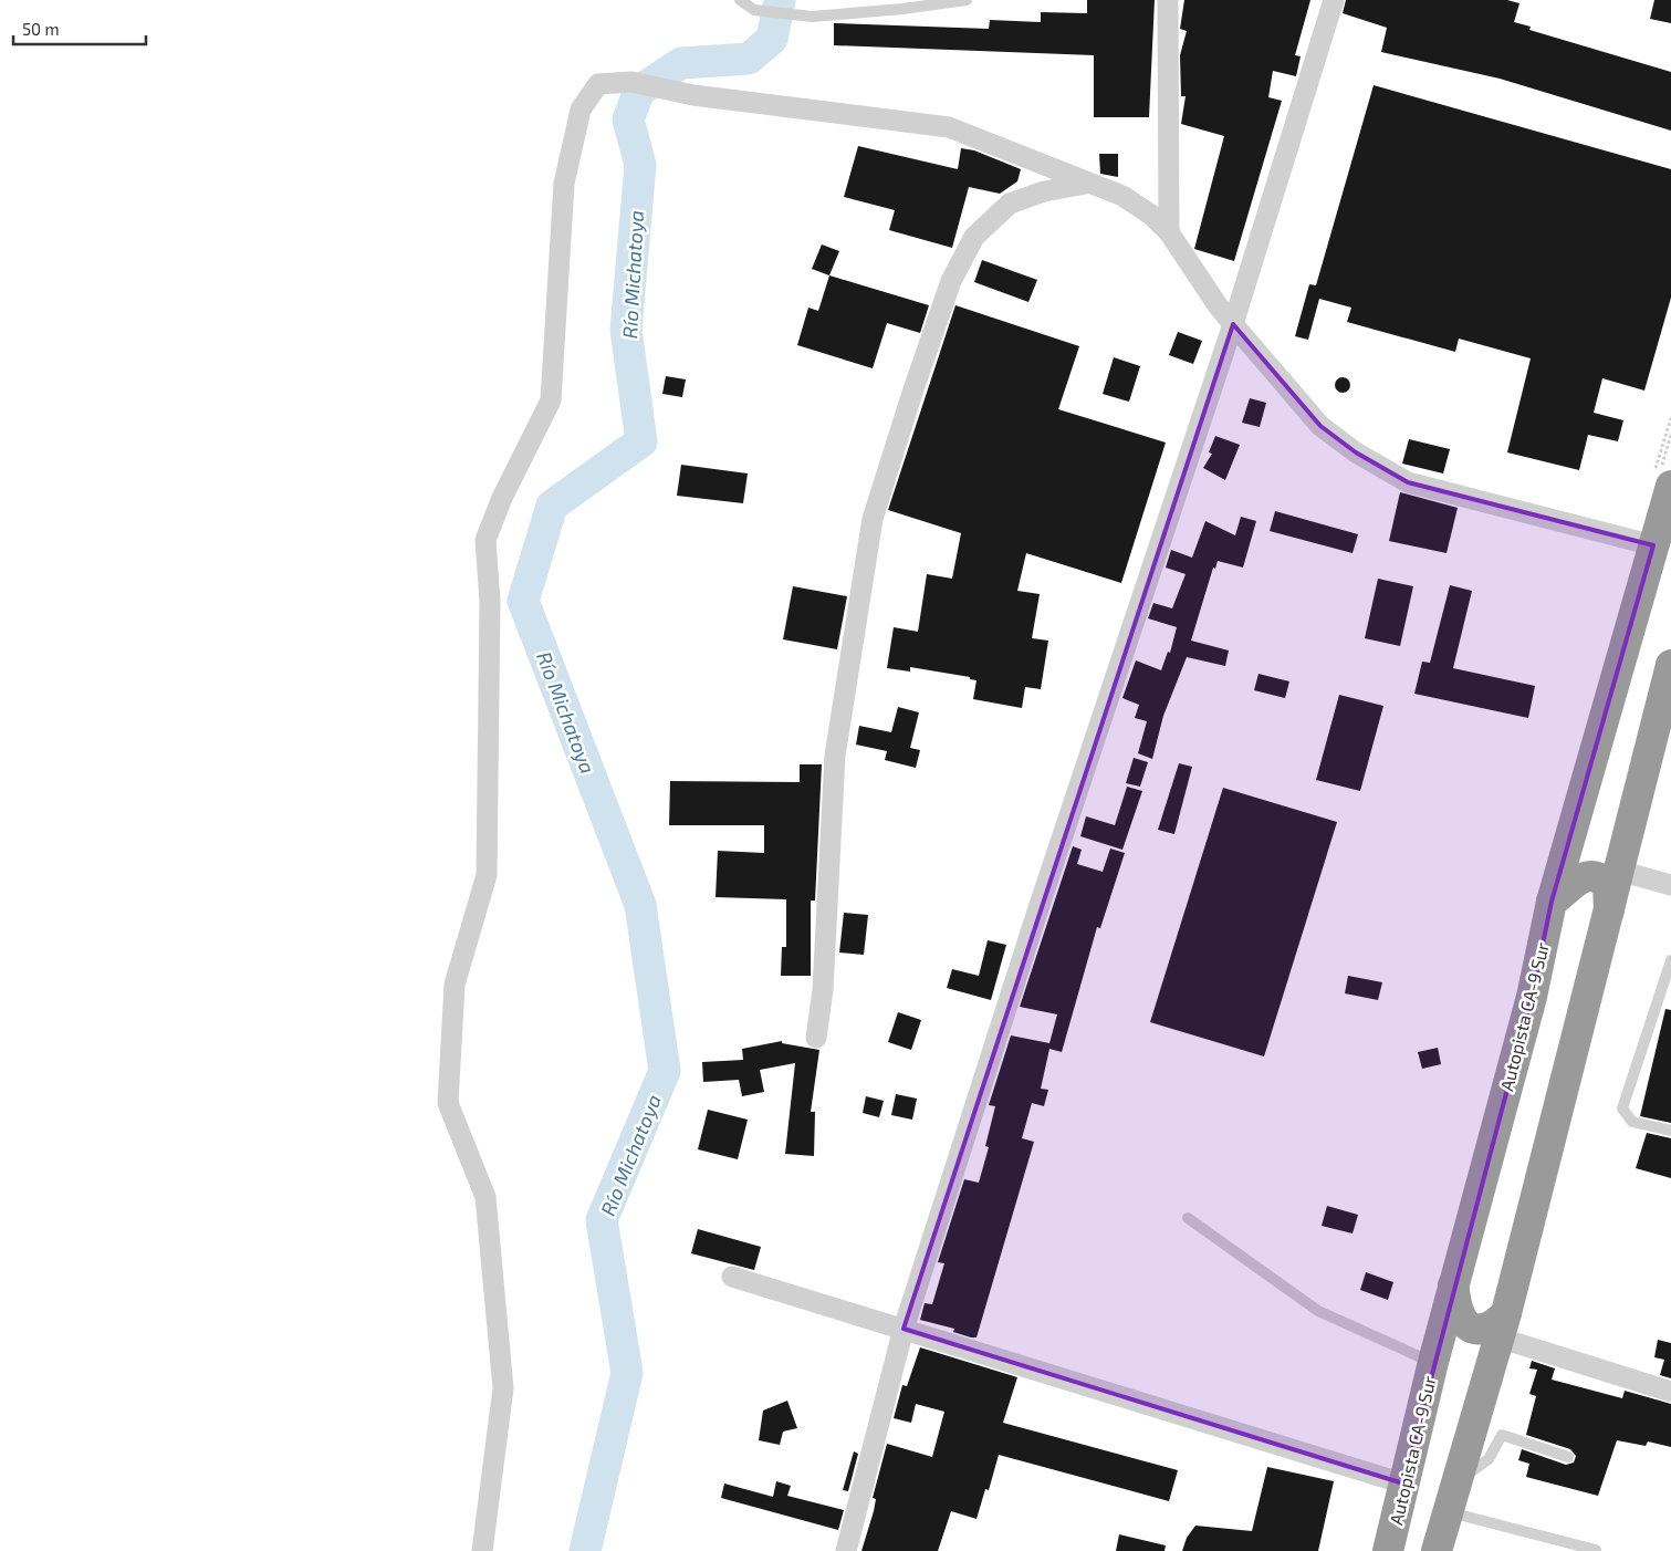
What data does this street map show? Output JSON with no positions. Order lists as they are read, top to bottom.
{
  "streets": {
    "highway": ["Autopista CA-9 Sur"]
  },
  "water": ["Río Michatoya"],
  "scale_bar": "50 m"
}
